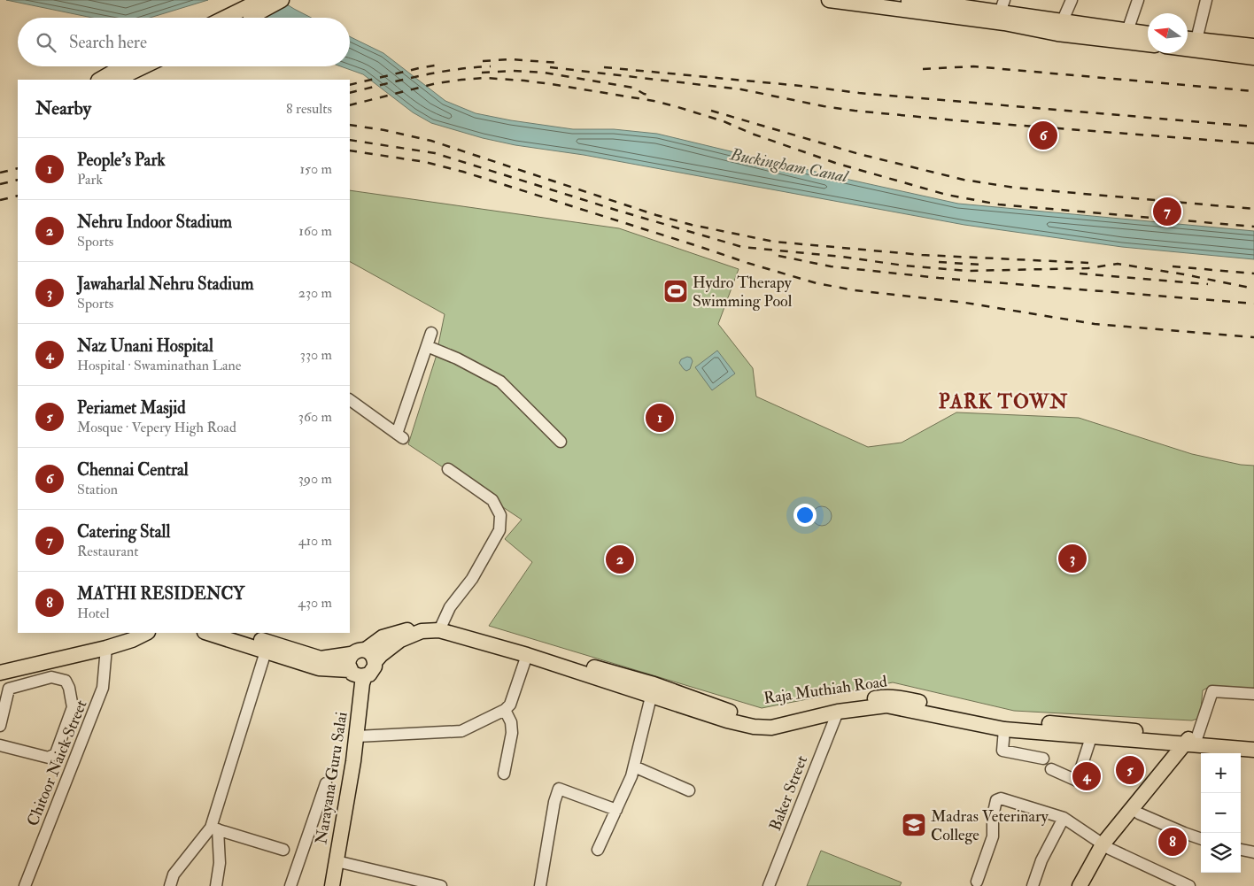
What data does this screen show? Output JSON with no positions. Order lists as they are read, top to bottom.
{
  "streets": {
    "main road": ["Raja Muthiah Road", "Narayana Guru Salai"],
    "street": ["Chitoor Naick Street", "Baker Street"]
  },
  "crossings": [
    ["Raja Muthiah Road", "Narayana Guru Salai"],
    ["Raja Muthiah Road", "Baker Street"]
  ],
  "districts": ["PARK TOWN"],
  "water": ["Buckingham Canal"],
  "places": {
    "sports": ["Hydro Therapy Swimming Pool"],
    "school or university": ["Madras Veterinary College"]
  },
  "north": "left",
  "page": {
    "search": "Search here",
    "heading": ["Nearby", "8 results"],
    "pins": [
      "6",
      "7",
      "1",
      "3",
      "2",
      "5",
      "4",
      "8"
    ],
    "list": [
      {
        "mark": "1",
        "name": "People's Park",
        "note": "Park",
        "value": "150 m"
      },
      {
        "mark": "2",
        "name": "Nehru Indoor Stadium",
        "note": "Sports",
        "value": "160 m"
      },
      {
        "mark": "3",
        "name": "Jawaharlal Nehru Stadium",
        "note": "Sports",
        "value": "230 m"
      },
      {
        "mark": "4",
        "name": "Naz Unani Hospital",
        "note": "Hospital · Swaminathan Lane",
        "value": "330 m"
      },
      {
        "mark": "5",
        "name": "Periamet Masjid",
        "note": "Mosque · Vepery High Road",
        "value": "360 m"
      },
      {
        "mark": "6",
        "name": "Chennai Central",
        "note": "Station",
        "value": "390 m"
      },
      {
        "mark": "7",
        "name": "Catering Stall",
        "note": "Restaurant",
        "value": "410 m"
      },
      {
        "mark": "8",
        "name": "MATHI RESIDENCY",
        "note": "Hotel",
        "value": "430 m"
      }
    ],
    "map_buttons": ["+", "−"]
  }
}
